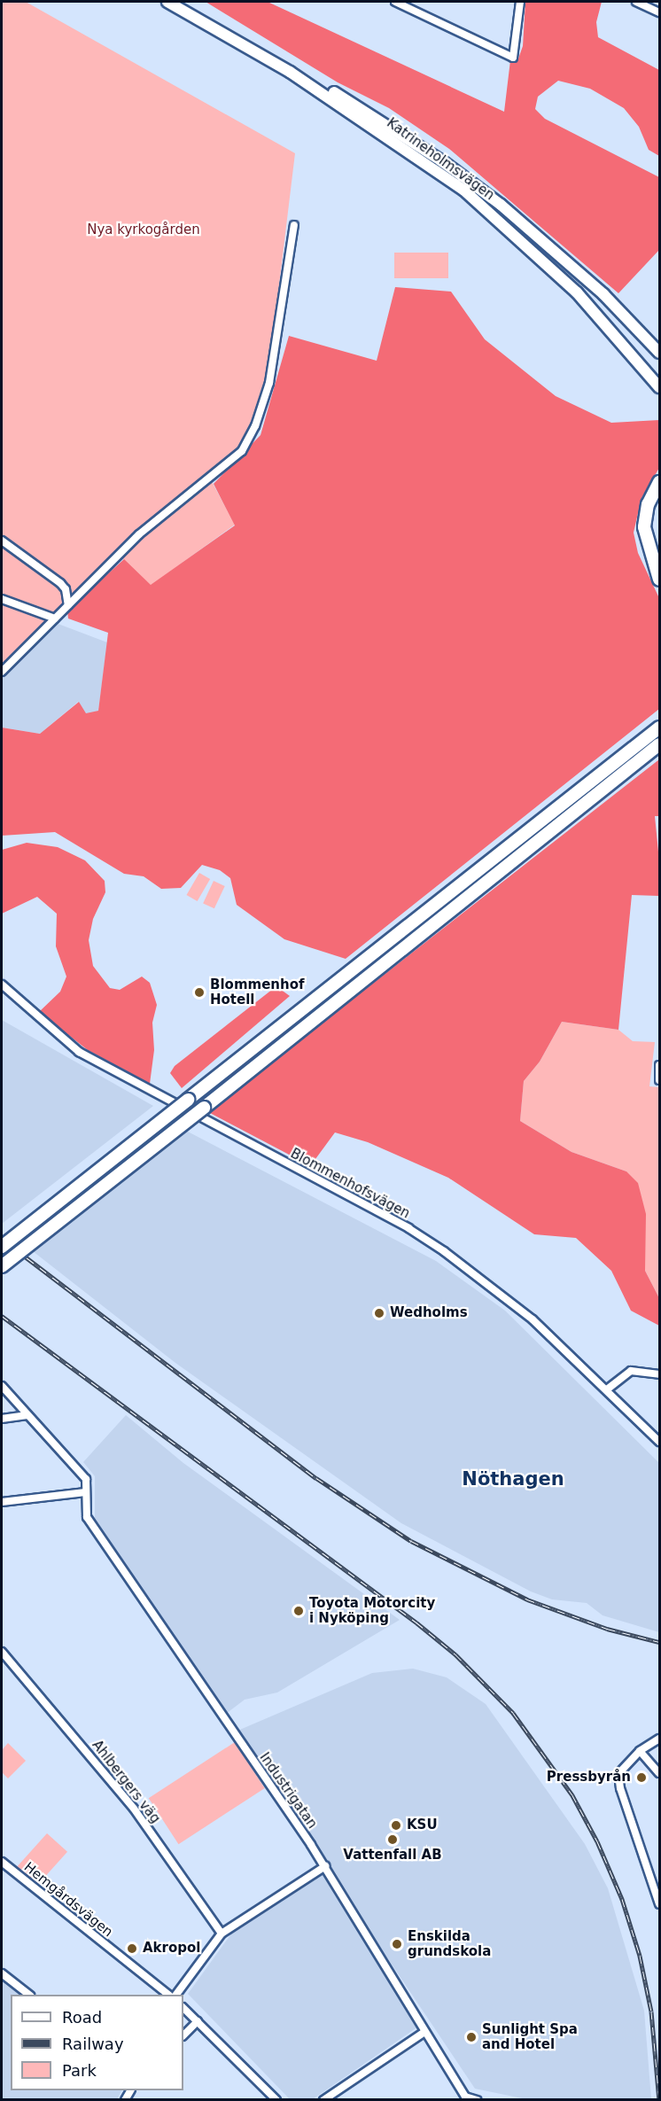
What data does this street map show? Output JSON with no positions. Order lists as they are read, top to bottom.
{
  "streets": {
    "main road": ["Katrineholmsvägen"],
    "street": [
      "Blommenhofsvägen",
      "Ahlbergers väg",
      "Industrigatan",
      "Hemgårdsvägen"
    ]
  },
  "districts": ["Nöthagen"],
  "parks": ["Nya kyrkogården"],
  "places": [
    "Blommenhof Hotell",
    "Wedholms",
    "Toyota Motorcity i Nyköping",
    "Pressbyrån",
    "KSU",
    "Vattenfall AB",
    "Enskilda grundskola",
    "Akropol",
    "Sunlight Spa and Hotel"
  ],
  "legend": ["Road", "Railway", "Park"]
}
